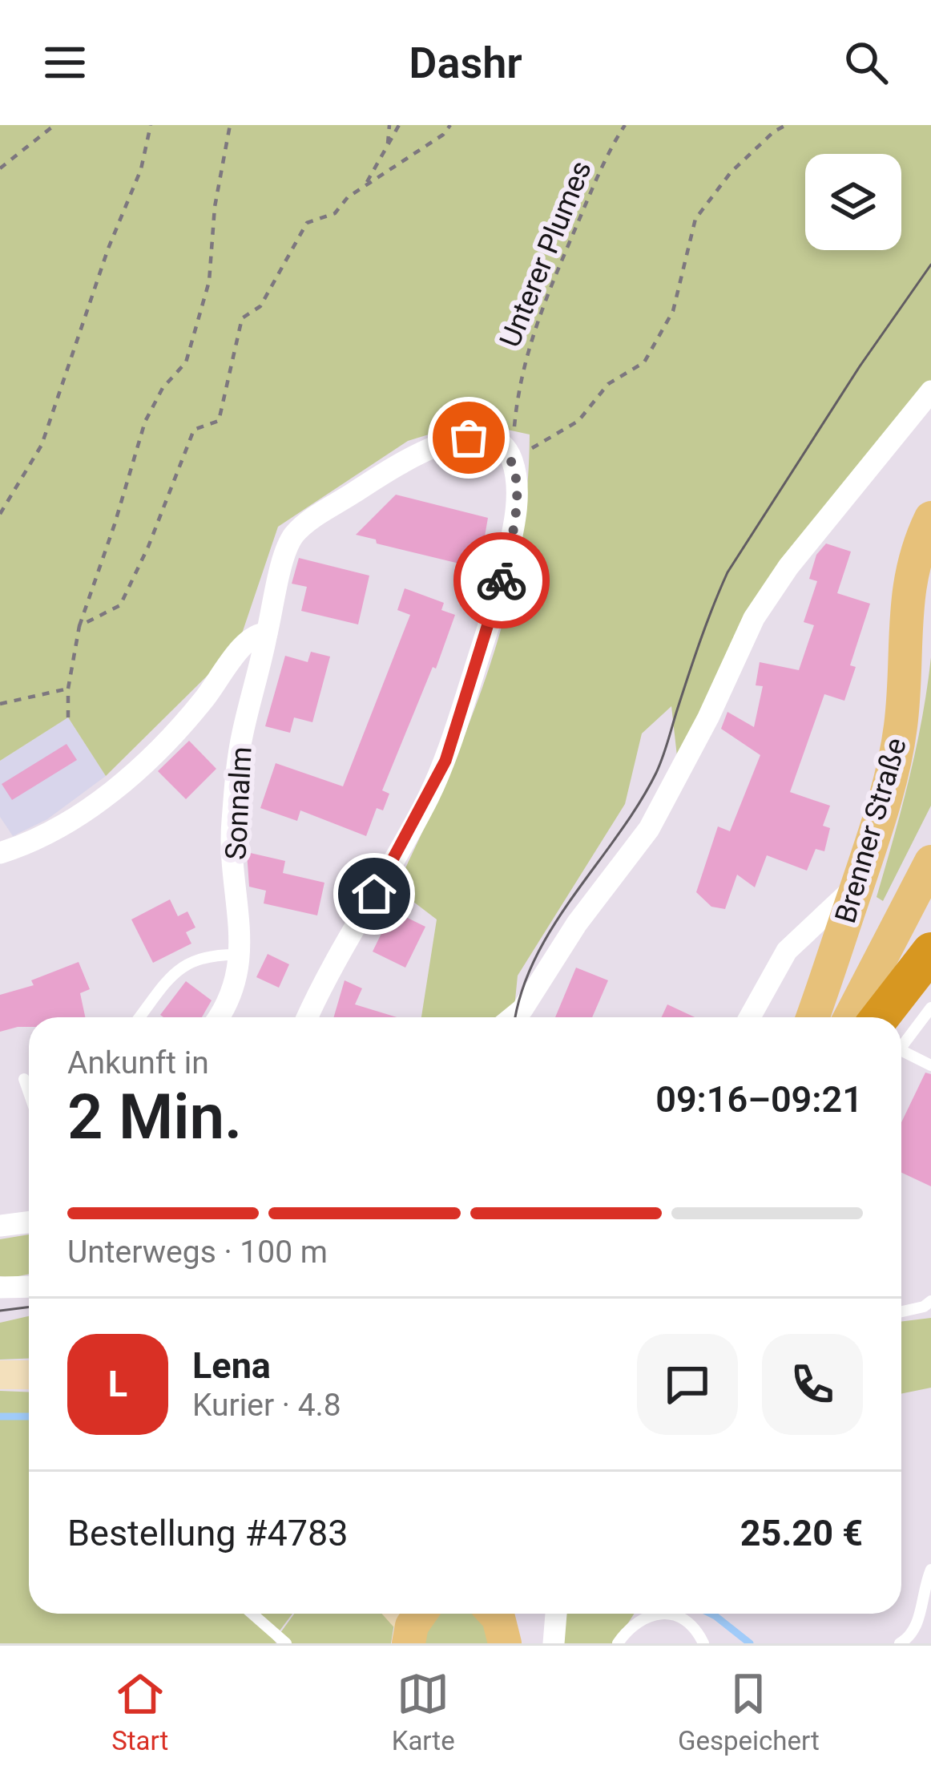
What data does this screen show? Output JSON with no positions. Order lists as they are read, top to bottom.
{
  "streets": {
    "main road": ["Brenner Straße"],
    "street": ["Sonnalm"],
    "path": ["Unterer Plumes"]
  },
  "crossings": [
    ["Unterer Plumes", "Sonnalm"]
  ],
  "page": {
    "header": "Dashr",
    "heading": ["2 Min.", "Ankunft in", "09:16–09:21"],
    "panel": [
      "Lena",
      "Kurier · 4.8",
      "Bestellung #4783",
      "25.20 €"
    ],
    "bar": "Unterwegs · 100 m",
    "round": "L",
    "tabs": ["Start", "Karte", "Gespeichert"]
  }
}
